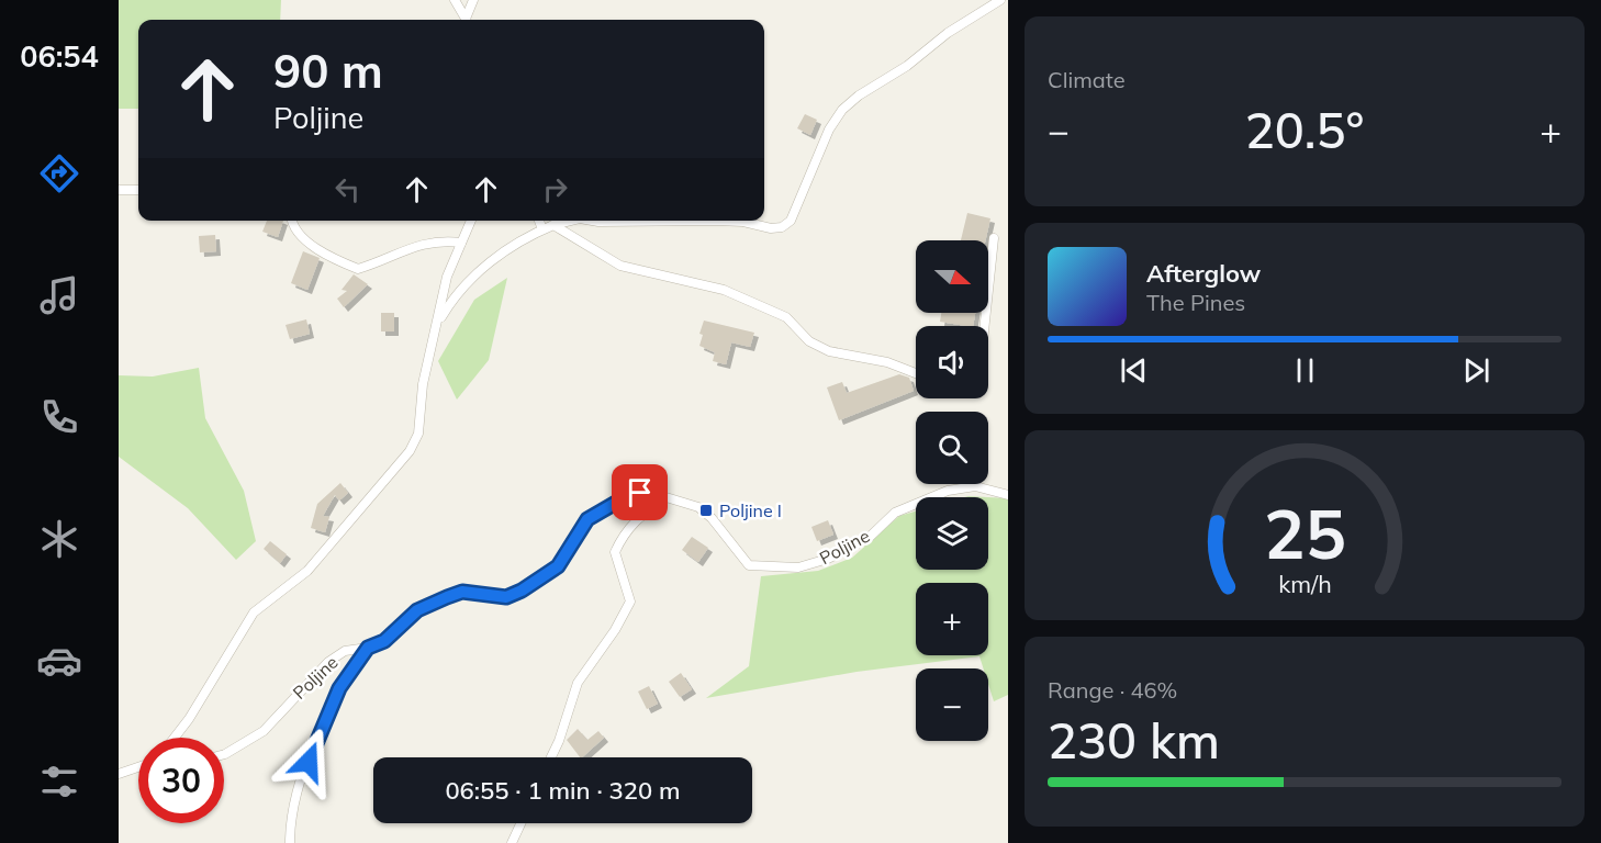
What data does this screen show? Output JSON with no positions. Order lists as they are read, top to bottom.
{
  "streets": {
    "street": ["Poljine"]
  },
  "places": {
    "transit": ["Poljine I"]
  },
  "north": "right",
  "page": {
    "tabs": "06:54",
    "tile": [
      "Climate",
      ["Range · 46%", "230 km"]
    ],
    "turn": ["90 m", "Poljine"],
    "heat": ["−", "20.5°", "+"],
    "map_buttons": ["+", "−"],
    "song": ["Afterglow", "The Pines"],
    "limit": "30",
    "trip": "06:55 · 1 min · 320 m",
    "gauge": ["25", "km/h"]
  }
}
